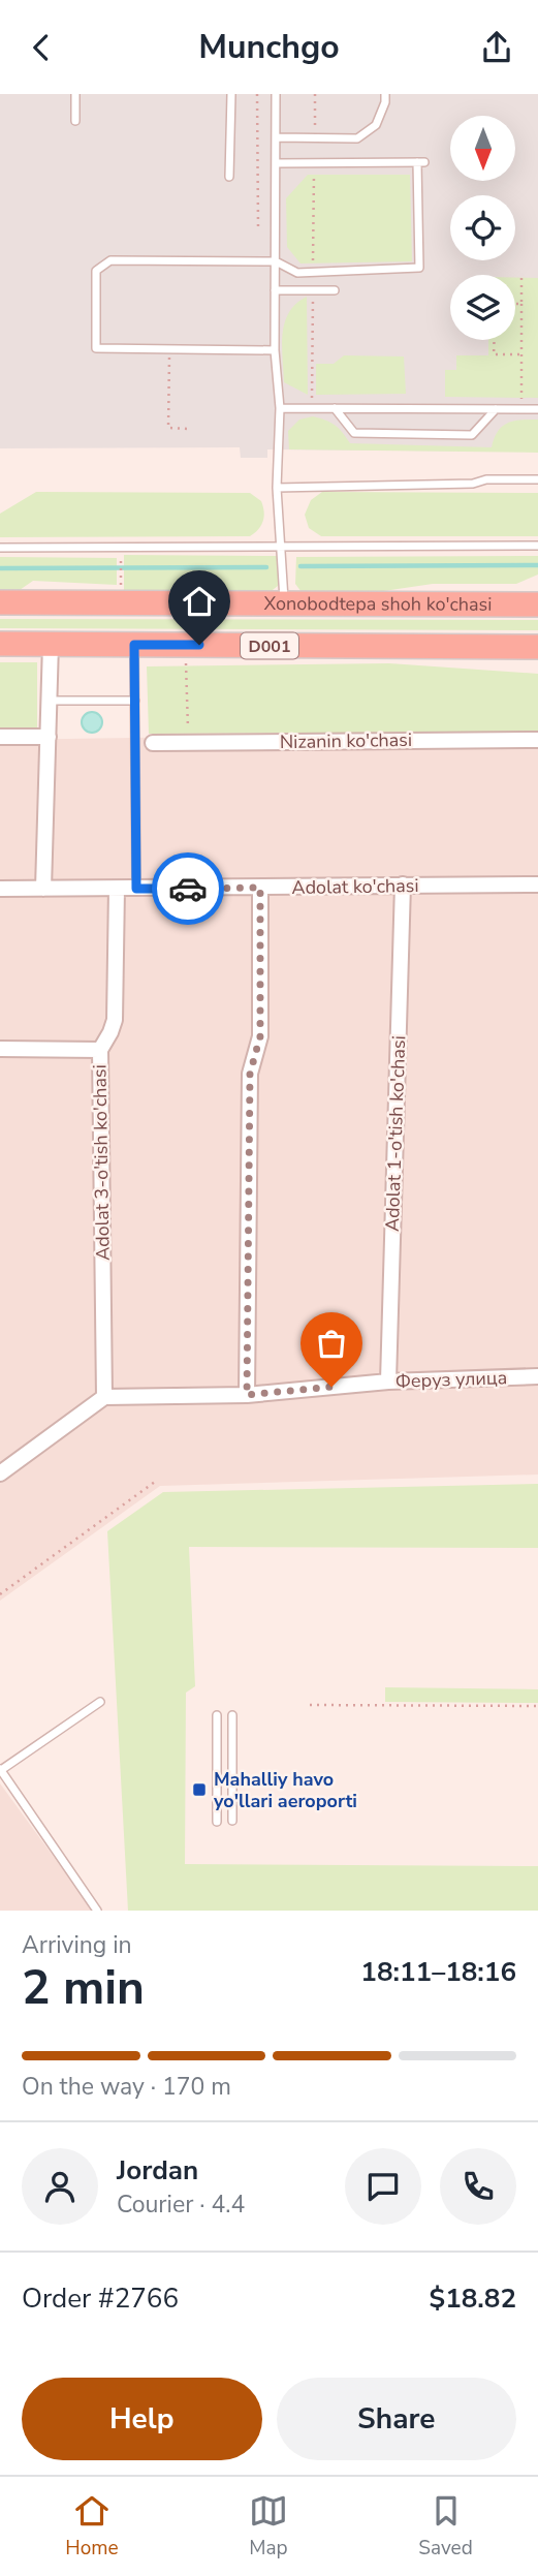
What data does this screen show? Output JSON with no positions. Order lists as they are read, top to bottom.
{
  "streets": {
    "highway": ["Xonobodtepa shoh ko'chasi", "D001"],
    "street": [
      "Nizanin ko'chasi",
      "Adolat ko'chasi",
      "Adolat 1-o'tish ko'chasi",
      "Adolat 3-o'tish ko'chasi",
      "Феруз улица"
    ]
  },
  "crossings": [
    ["Adolat ko'chasi", "Adolat 1-o'tish ko'chasi"],
    ["Adolat ko'chasi", "Adolat 3-o'tish ko'chasi"],
    ["Adolat 1-o'tish ko'chasi", "Феруз улица"],
    ["Adolat 3-o'tish ko'chasi", "Феруз улица"]
  ],
  "places": {
    "transit": ["Mahalliy havo yo'llari aeroporti"]
  },
  "north": "bottom",
  "page": {
    "header": "Munchgo",
    "heading": ["2 min", "Arriving in", "18:11–18:16"],
    "panel": [
      "Jordan",
      "Courier · 4.4",
      "Order #2766",
      "$18.82"
    ],
    "bar": "On the way · 170 m",
    "buttons": ["Help", "Share"],
    "tabs": ["Home", "Map", "Saved"]
  }
}
